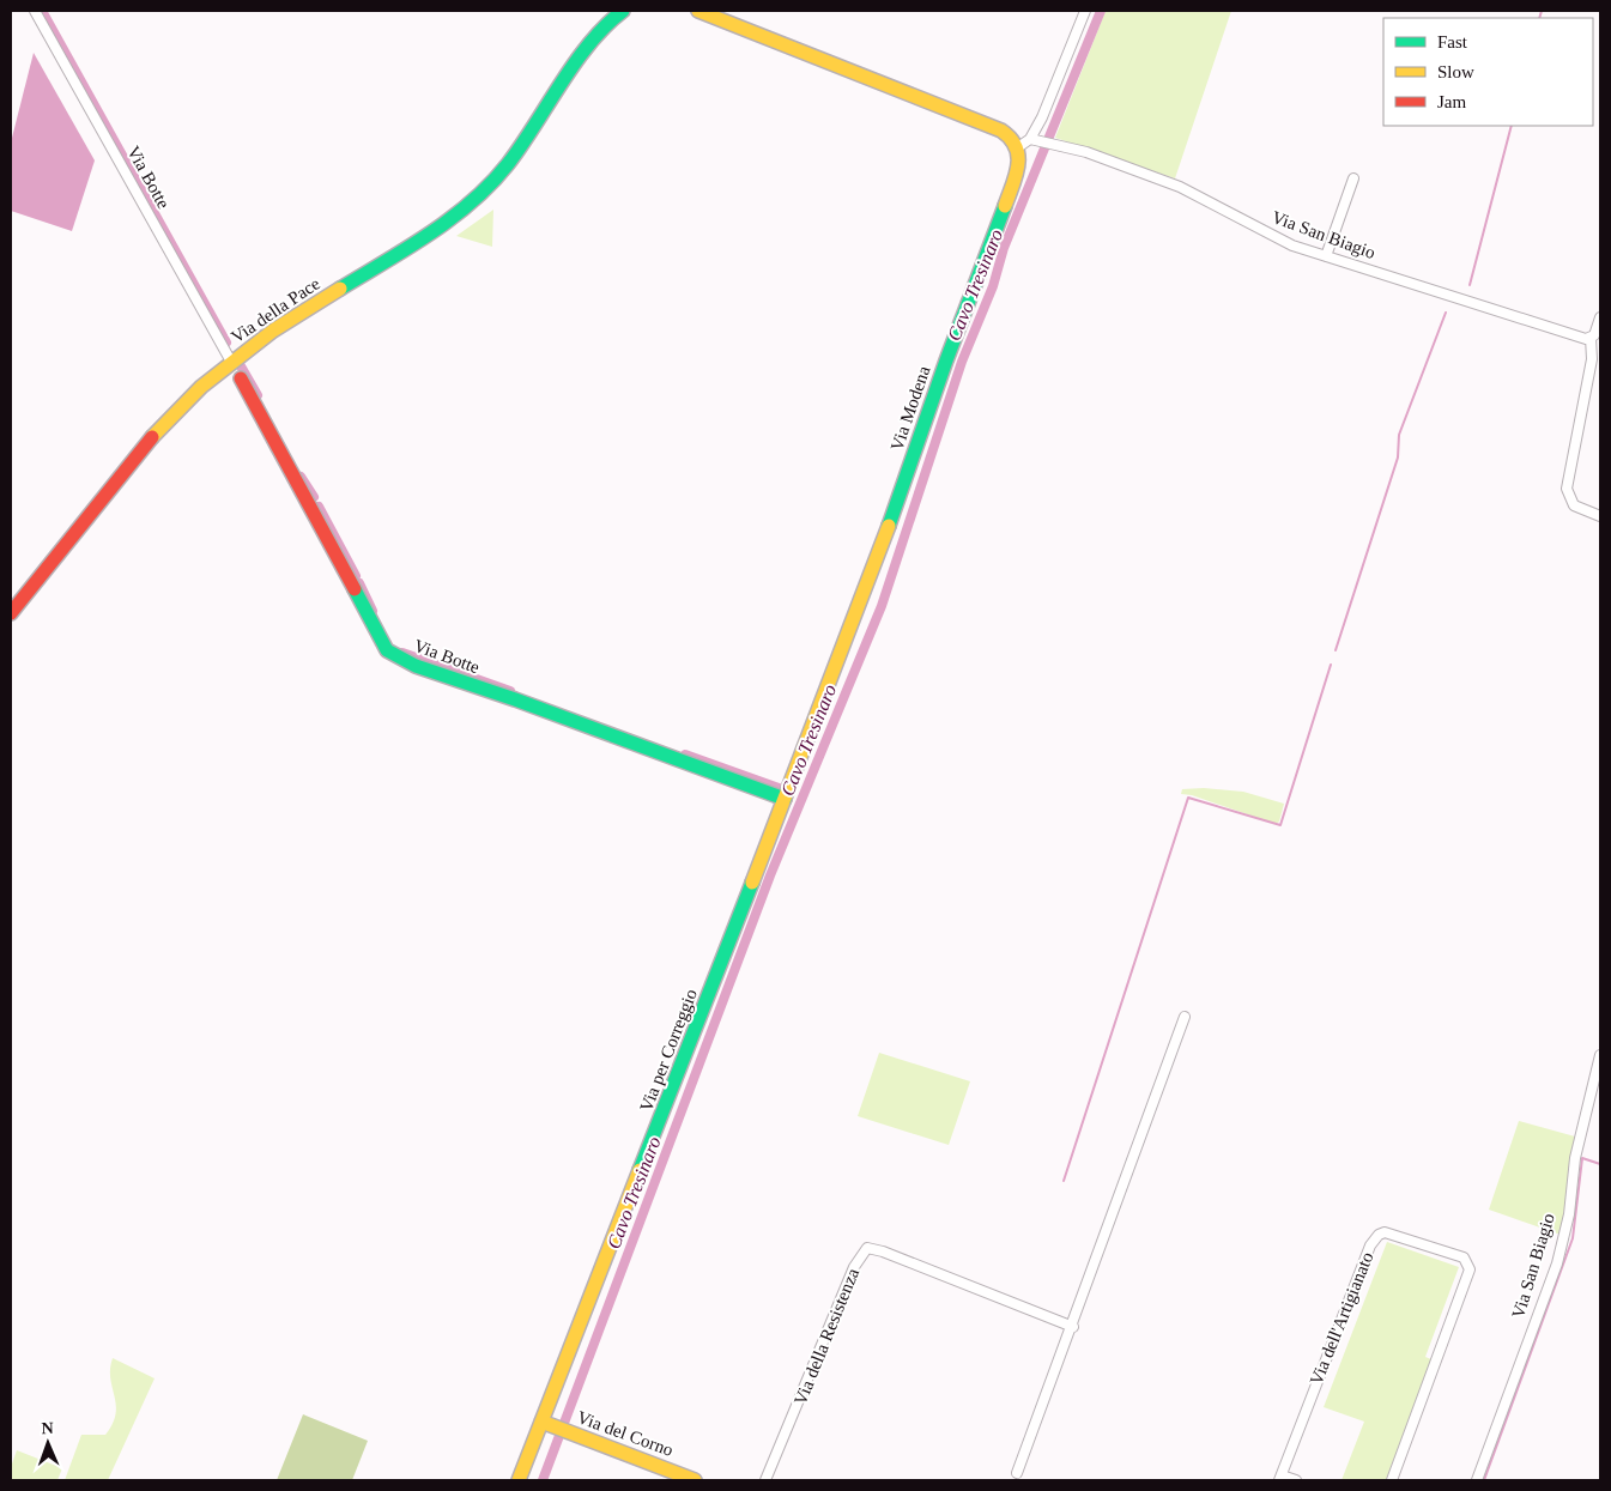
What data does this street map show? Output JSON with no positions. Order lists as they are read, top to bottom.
{
  "streets": {
    "street": [
      "Via Botte",
      "Via San Biagio",
      "Via della Pace",
      "Via Modena",
      "Via per Correggio",
      "Via dell'Artigianato",
      "Via della Resistenza",
      "Via del Corno"
    ]
  },
  "crossings": [
    ["Via Botte", "Via della Pace"],
    ["Via Botte", "Via Modena"],
    ["Via Modena", "Via per Correggio"],
    ["Via per Correggio", "Via del Corno"]
  ],
  "water": ["Cavo Tresinaro"],
  "legend": ["Fast", "Slow", "Jam"],
  "north": "top"
}
